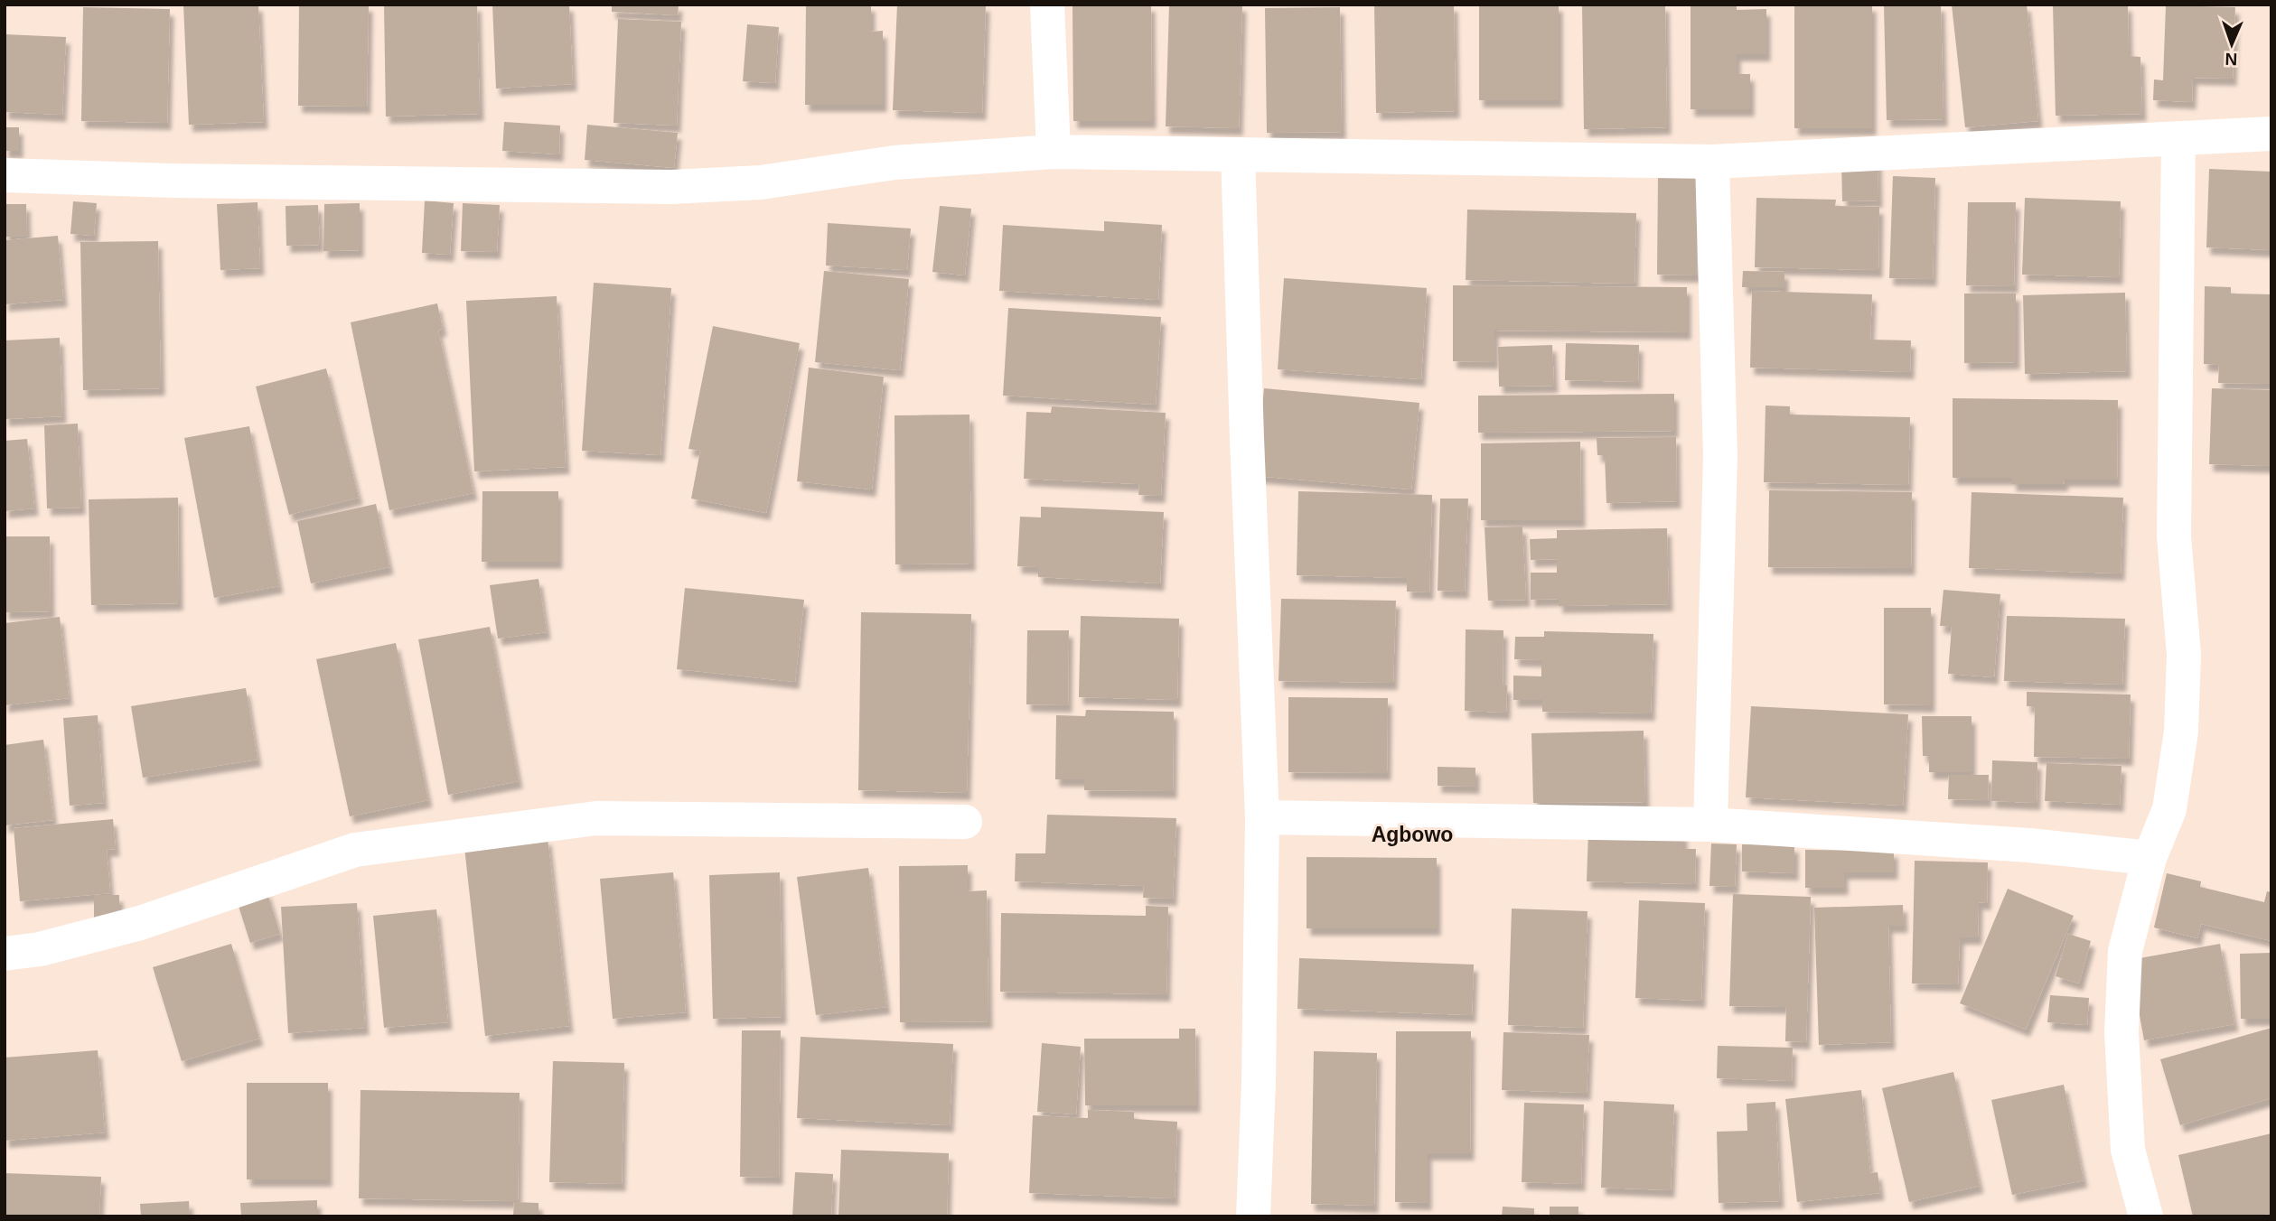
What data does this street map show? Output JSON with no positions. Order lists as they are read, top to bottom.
{
  "districts": ["Agbowo"],
  "north": "bottom"
}
